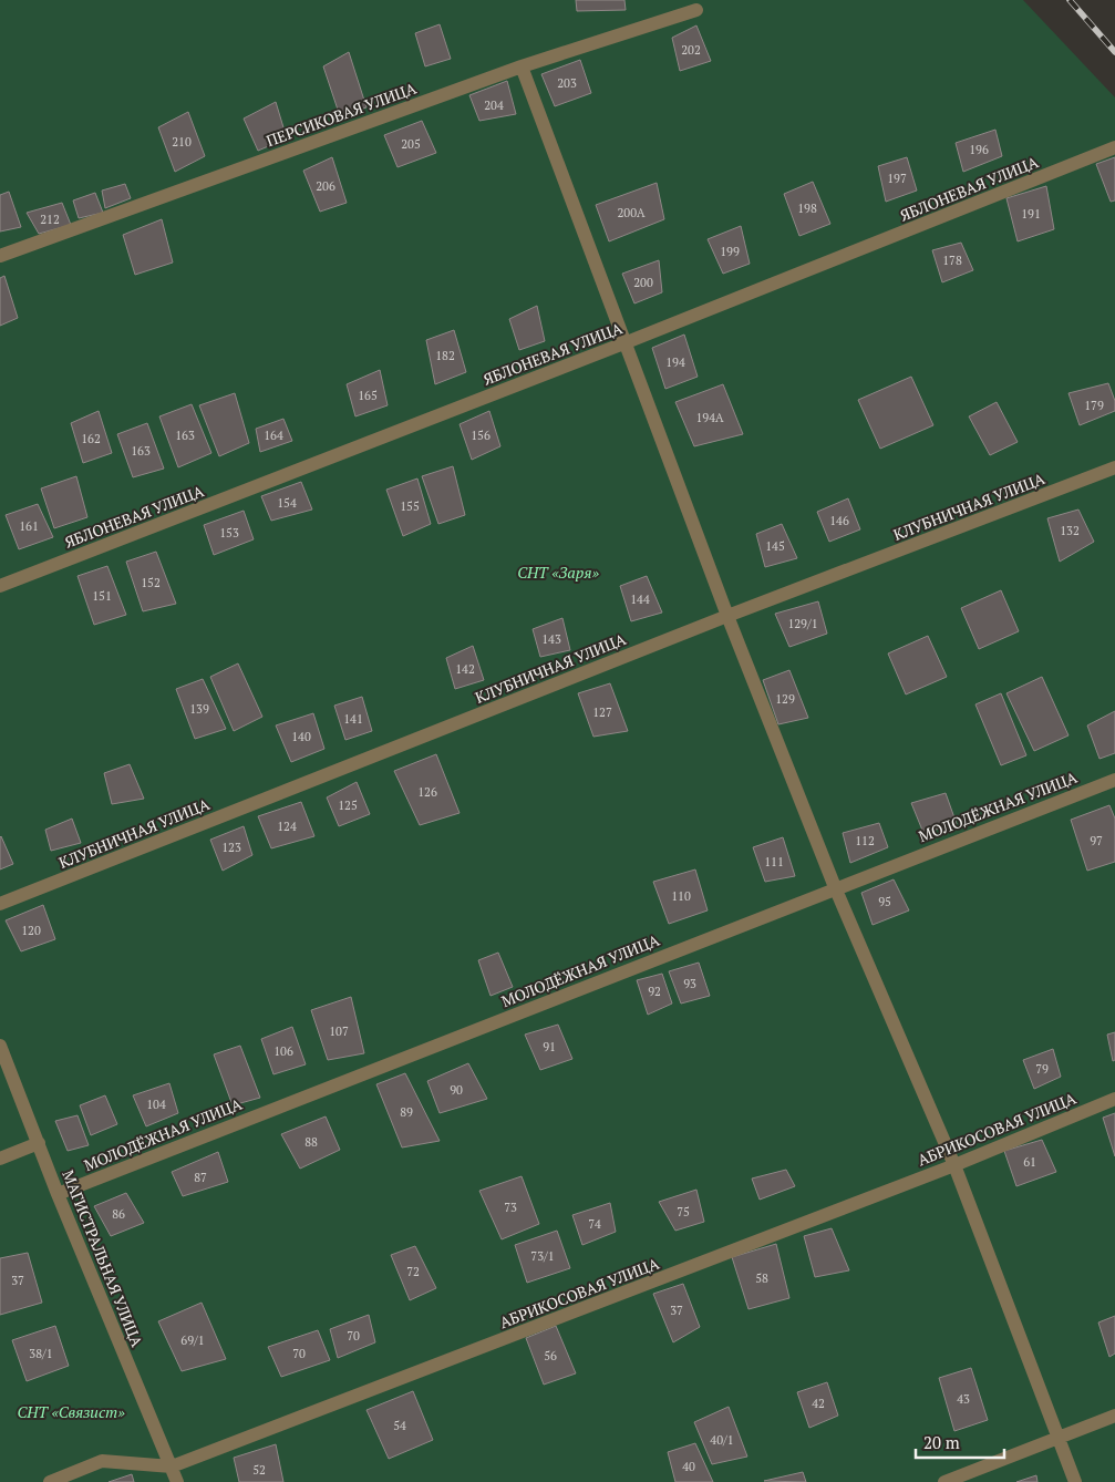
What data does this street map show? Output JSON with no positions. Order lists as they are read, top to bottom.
{
  "streets": {
    "street": [
      "ПЕРСИКОВАЯ УЛИЦА",
      "ЯБЛОНЕВАЯ УЛИЦА",
      "КЛУБНИЧНАЯ УЛИЦА",
      "МОЛОДЁЖНАЯ УЛИЦА",
      "АБРИКОСОВАЯ УЛИЦА",
      "МАГИСТРАЛЬНАЯ УЛИЦА"
    ]
  },
  "crossings": [
    ["МОЛОДЁЖНАЯ УЛИЦА", "МАГИСТРАЛЬНАЯ УЛИЦА"],
    ["АБРИКОСОВАЯ УЛИЦА", "МАГИСТРАЛЬНАЯ УЛИЦА"]
  ],
  "parks": ["СНТ «Заря»", "СНТ «Связист»"],
  "house_numbers": [
    "202",
    "203",
    "204",
    "210",
    "205",
    "196",
    "197",
    "206",
    "198",
    "200А",
    "191",
    "212",
    "199",
    "178",
    "200",
    "182",
    "194",
    "165",
    "179",
    "194А",
    "163",
    "164",
    "156",
    "162",
    "163",
    "154",
    "155",
    "146",
    "161",
    "132",
    "153",
    "145",
    "152",
    "151",
    "144",
    "129/1",
    "143",
    "142",
    "129",
    "139",
    "127",
    "141",
    "140",
    "126",
    "125",
    "124",
    "112",
    "97",
    "123",
    "111",
    "110",
    "95",
    "120",
    "93",
    "92",
    "107",
    "91",
    "106",
    "79",
    "90",
    "104",
    "89",
    "88",
    "61",
    "87",
    "73",
    "75",
    "86",
    "74",
    "73/1",
    "72",
    "58",
    "37",
    "37",
    "70",
    "69/1",
    "38/1",
    "70",
    "56",
    "43",
    "42",
    "54",
    "40/1",
    "40",
    "52"
  ],
  "scale_bar": "20 m"
}
